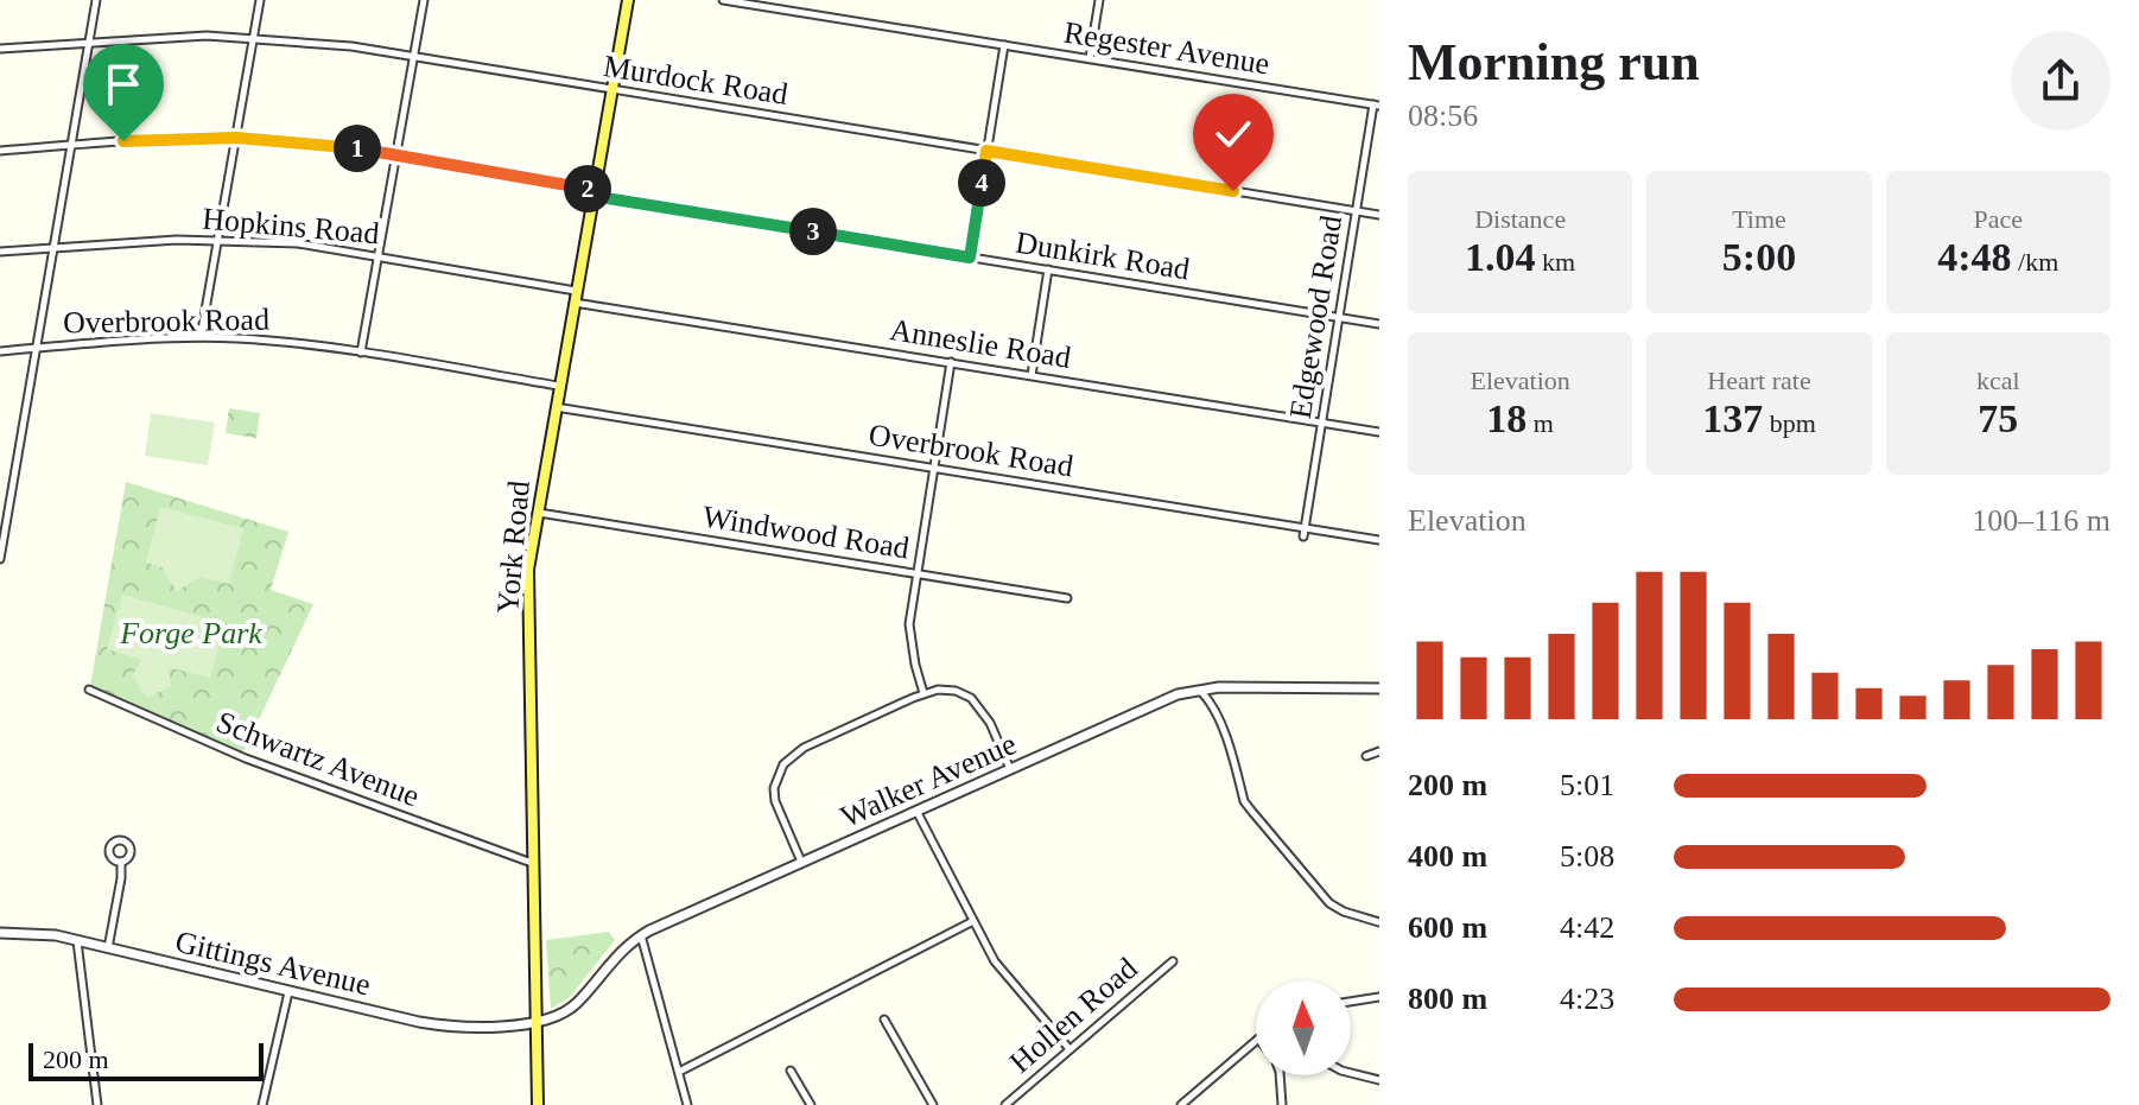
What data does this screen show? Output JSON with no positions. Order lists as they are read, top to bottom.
{
  "streets": {
    "main road": ["York Road"],
    "street": [
      "Regester Avenue",
      "Murdock Road",
      "Hopkins Road",
      "Dunkirk Road",
      "Edgewood Road",
      "Overbrook Road",
      "Anneslie Road",
      "Windwood Road",
      "Schwartz Avenue",
      "Walker Avenue",
      "Gittings Avenue",
      "Hollen Road"
    ]
  },
  "crossings": [
    ["Regester Avenue", "Edgewood Road"],
    ["Murdock Road", "Edgewood Road"],
    ["Murdock Road", "York Road"],
    ["Hopkins Road", "Anneslie Road"],
    ["Hopkins Road", "York Road"],
    ["Dunkirk Road", "Edgewood Road"],
    ["Dunkirk Road", "York Road"],
    ["Edgewood Road", "Overbrook Road"],
    ["Edgewood Road", "Anneslie Road"],
    ["Overbrook Road", "York Road"],
    ["Anneslie Road", "York Road"],
    ["Windwood Road", "York Road"],
    ["York Road", "Schwartz Avenue"],
    ["York Road", "Walker Avenue"],
    ["York Road", "Gittings Avenue"],
    ["Walker Avenue", "Gittings Avenue"]
  ],
  "parks": ["Forge Park"],
  "scale_bar": "200 m",
  "north": "top",
  "page": {
    "heading": ["Morning run", "08:56"],
    "pins": [
      "1",
      "4",
      "2",
      "3"
    ],
    "stats": [
      ["Distance", "1.04 km"],
      ["Time", "5:00"],
      ["Pace", "4:48 /km"],
      ["Elevation", "18 m"],
      ["Heart rate", "137 bpm"],
      ["kcal", "75"]
    ],
    "chart": ["Elevation", "100–116 m"],
    "list": [
      {
        "name": "200 m",
        "note": "5:01"
      },
      {
        "name": "400 m",
        "note": "5:08"
      },
      {
        "name": "600 m",
        "note": "4:42"
      },
      {
        "name": "800 m",
        "note": "4:23"
      }
    ],
    "scale": "200 m"
  }
}
